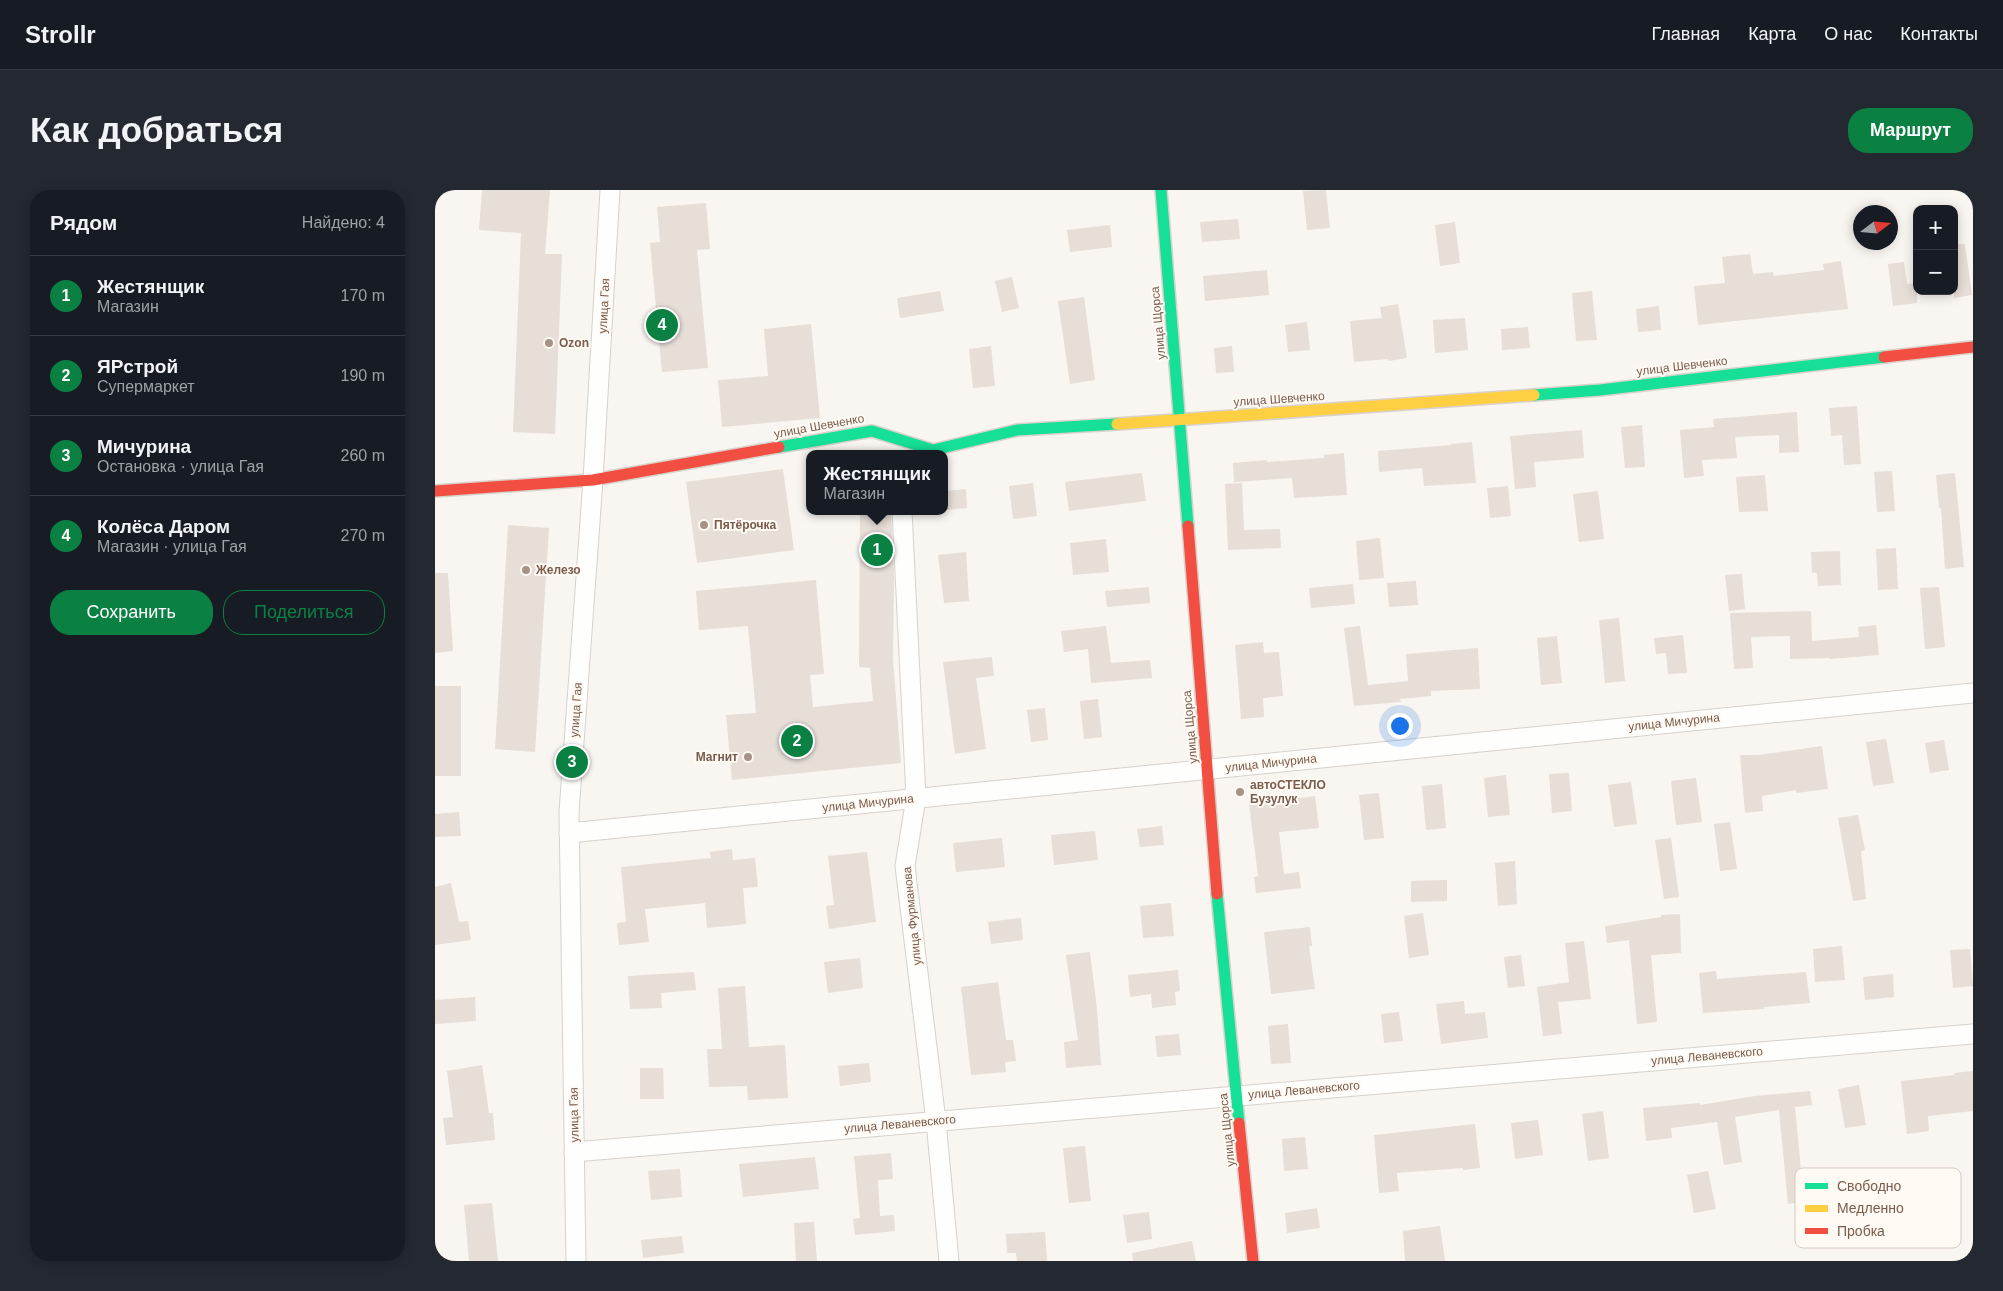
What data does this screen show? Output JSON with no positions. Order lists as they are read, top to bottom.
{
  "streets": {
    "street": [
      "улица Гая",
      "улица Щорса",
      "улица Шевченко",
      "улица Мичурина",
      "улица Фурманова",
      "улица Леваневского"
    ]
  },
  "crossings": [
    ["улица Гая", "улица Шевченко"],
    ["улица Гая", "улица Мичурина"],
    ["улица Гая", "улица Леваневского"],
    ["улица Щорса", "улица Шевченко"],
    ["улица Щорса", "улица Мичурина"],
    ["улица Щорса", "улица Леваневского"],
    ["улица Мичурина", "улица Фурманова"],
    ["улица Фурманова", "улица Леваневского"]
  ],
  "places": [
    "Ozon",
    "Пятёрочка",
    "Железо",
    "Магнит",
    "автоСТЕКЛО Бузулук"
  ],
  "legend": ["Свободно", "Медленно", "Пробка"],
  "north": "right",
  "page": {
    "header": "Strollr",
    "nav": [
      "Главная",
      "Карта",
      "О нас",
      "Контакты"
    ],
    "buttons": [
      "Маршрут",
      ["Сохранить", "Поделиться"]
    ],
    "title": "Как добраться",
    "heading": ["Рядом", "Найдено: 4"],
    "map_buttons": ["+", "−"],
    "list": [
      {
        "mark": "1",
        "name": "Жестянщик",
        "note": "Магазин",
        "value": "170 m"
      },
      {
        "mark": "2",
        "name": "ЯРстрой",
        "note": "Супермаркет",
        "value": "190 m"
      },
      {
        "mark": "3",
        "name": "Мичурина",
        "note": "Остановка · улица Гая",
        "value": "260 m"
      },
      {
        "mark": "4",
        "name": "Колёса Даром",
        "note": "Магазин · улица Гая",
        "value": "270 m"
      }
    ],
    "pins": [
      "4",
      "1",
      "2",
      "3"
    ],
    "popup": ["Жестянщик", "Магазин"]
  }
}
